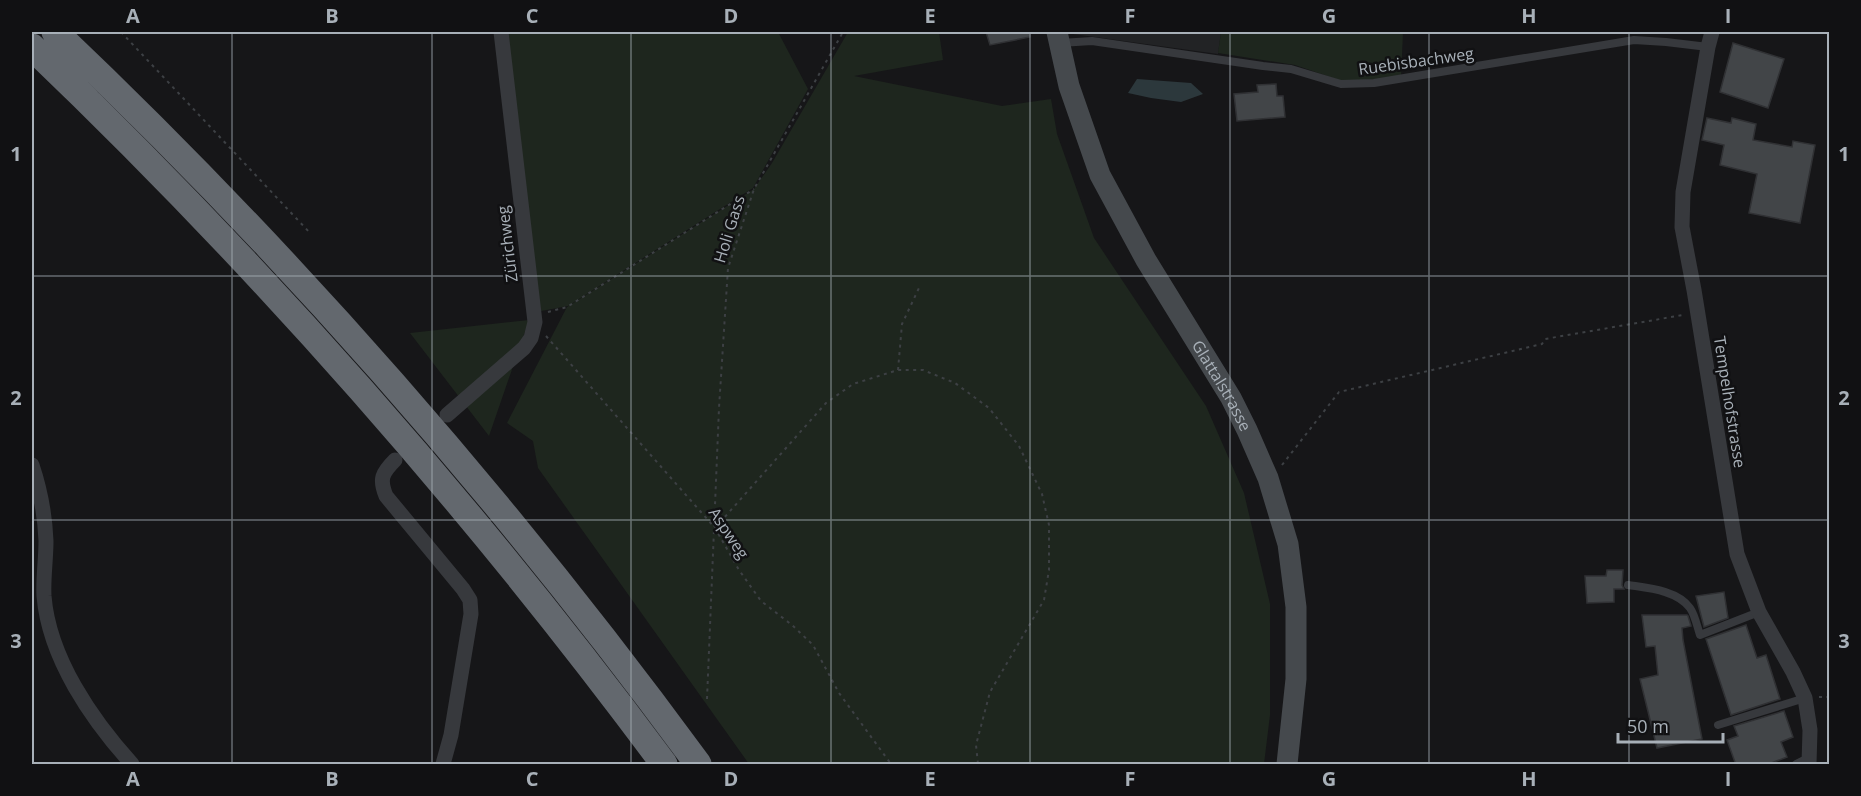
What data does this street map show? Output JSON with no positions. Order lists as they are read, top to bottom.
{
  "streets": {
    "street": ["Zürichweg", "Glattalstrasse", "Tempelhofstrasse"],
    "lane": ["Ruebisbachweg"],
    "path": ["Holi Gass", "Aspweg"]
  },
  "crossings": [
    ["Ruebisbachweg", "Glattalstrasse"],
    ["Ruebisbachweg", "Tempelhofstrasse"],
    ["Holi Gass", "Aspweg"],
    ["Zürichweg", "Aspweg"]
  ],
  "scale_bar": "50 m",
  "grid": {
    "columns": [
      "A",
      "B",
      "C",
      "D",
      "E",
      "F",
      "G",
      "H",
      "I"
    ],
    "rows": ["1", "2", "3"]
  }
}
